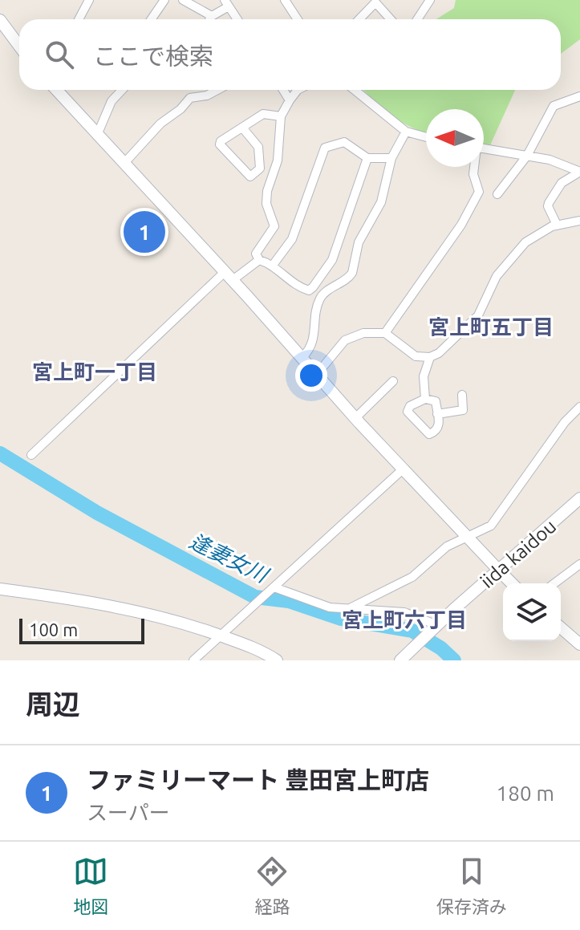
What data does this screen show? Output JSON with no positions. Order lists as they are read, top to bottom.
{
  "streets": {
    "street": ["iida kaidou"]
  },
  "districts": ["宮上町五丁目", "宮上町一丁目", "宮上町六丁目"],
  "water": ["逢妻女川"],
  "scale_bar": "100 m",
  "north": "left",
  "page": {
    "search": "ここで検索",
    "pins": "1",
    "scale": "100 m",
    "heading": "周辺",
    "list": [
      {
        "mark": "1",
        "name": "ファミリーマート 豊田宮上町店",
        "note": "スーパー",
        "value": "180 m"
      }
    ],
    "nav": ["地図", "経路", "保存済み"]
  }
}
